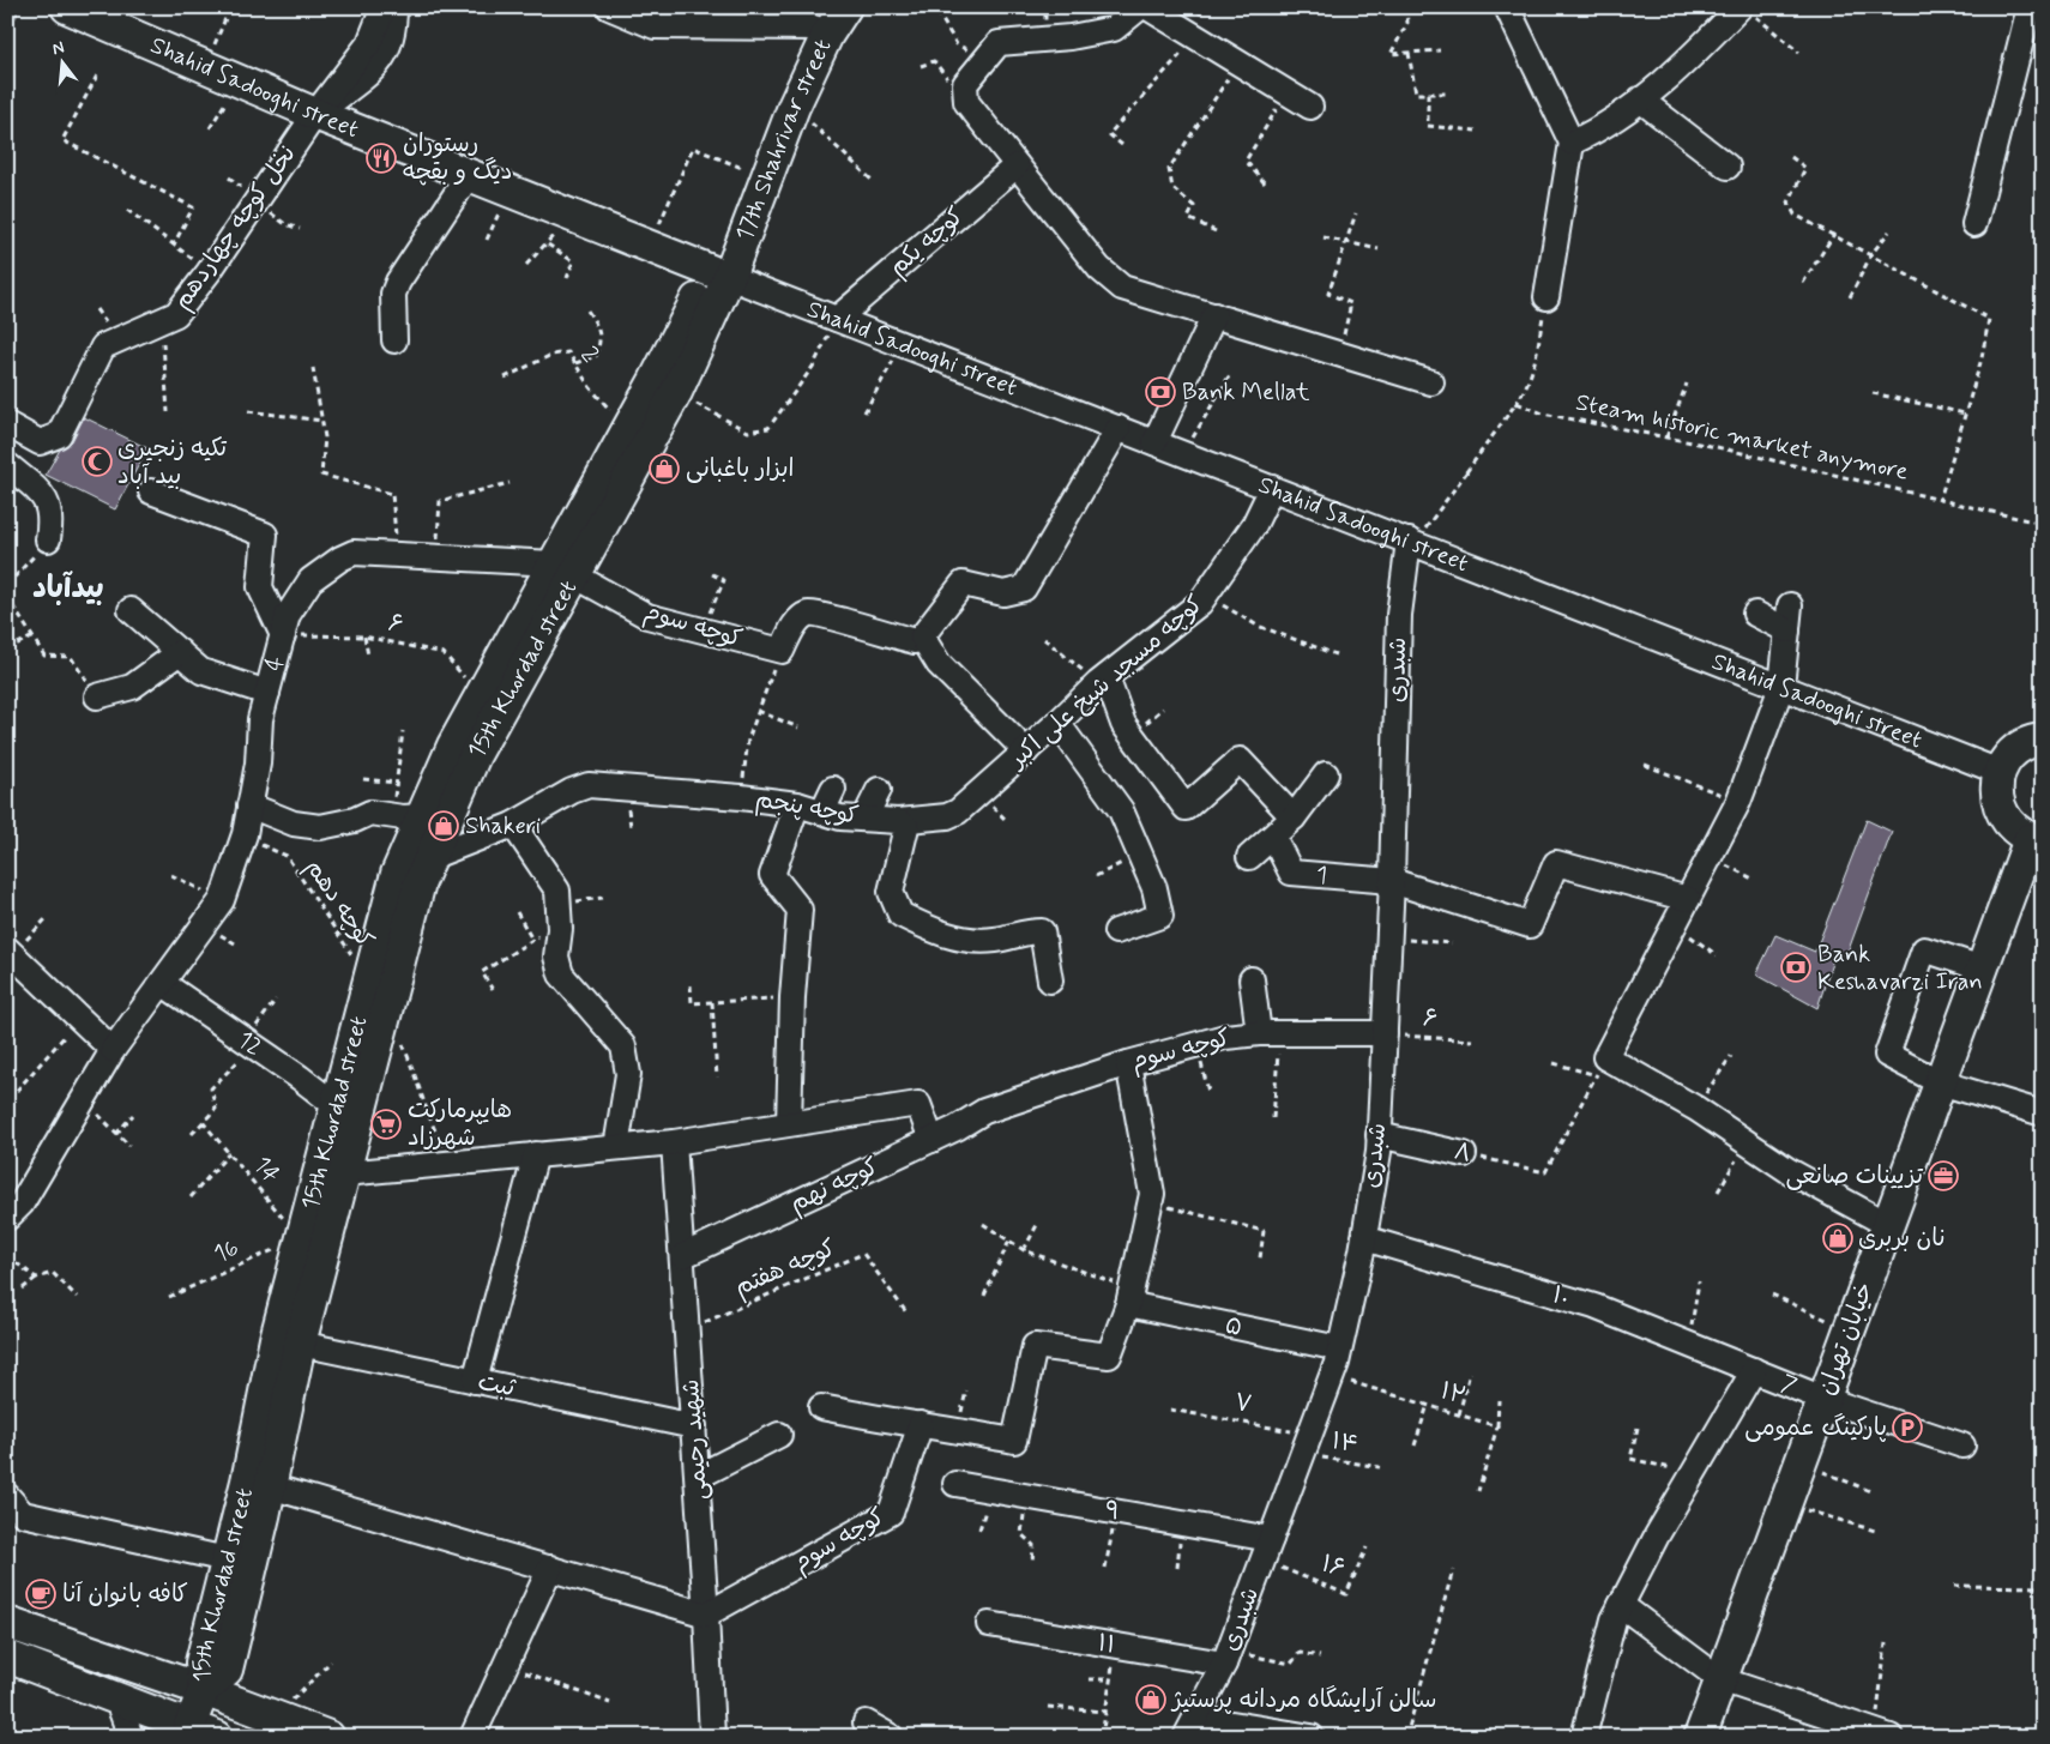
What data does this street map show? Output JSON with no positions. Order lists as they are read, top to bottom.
{
  "streets": {
    "main road": [
      "Shahid Sadooghi street",
      "17th Shahrivar street",
      "15th Khordad street",
      "خیابان تهران"
    ],
    "street": [
      "نخل کوچه چهاردهم",
      "کوچه یکم",
      "کوچه سوم",
      "4",
      "شبدری",
      "کوچه مسجد شیخ علی اکبر",
      "کوچه پنجم",
      "1",
      "12",
      "۸",
      "کوچه نهم",
      "۱۰",
      "۵",
      "7",
      "ثبت",
      "شهید رحیمی",
      "۹",
      "۱۱"
    ],
    "path": [
      "2",
      "Steam historic market anymore",
      "۶",
      "کوچه دهم",
      "14",
      "16",
      "کوچه هفتم",
      "۱۲",
      "۷",
      "۱۴",
      "۱۶"
    ]
  },
  "crossings": [
    ["Shahid Sadooghi street", "17th Shahrivar street"],
    ["Shahid Sadooghi street", "نخل کوچه چهاردهم"],
    ["Shahid Sadooghi street", "کوچه یکم"],
    ["Shahid Sadooghi street", "15th Khordad street"],
    ["Shahid Sadooghi street", "شبدری"],
    ["Shahid Sadooghi street", "کوچه مسجد شیخ علی اکبر"],
    ["17th Shahrivar street", "15th Khordad street"],
    ["2", "15th Khordad street"],
    ["۶", "کوچه سوم"],
    ["۶", "4"],
    ["۶", "15th Khordad street"],
    ["۶", "شبدری"],
    ["کوچه سوم", "4"],
    ["کوچه سوم", "15th Khordad street"],
    ["کوچه سوم", "شبدری"],
    ["کوچه سوم", "کوچه نهم"],
    ["کوچه سوم", "شهید رحیمی"],
    ["4", "15th Khordad street"],
    ["4", "کوچه دهم"],
    ["4", "12"],
    ["15th Khordad street", "کوچه پنجم"],
    ["15th Khordad street", "کوچه دهم"],
    ["15th Khordad street", "12"],
    ["15th Khordad street", "14"],
    ["15th Khordad street", "16"],
    ["15th Khordad street", "ثبت"],
    ["شبدری", "1"],
    ["شبدری", "۸"],
    ["شبدری", "۱۰"],
    ["شبدری", "۵"],
    ["شبدری", "۱۲"],
    ["شبدری", "۷"],
    ["شبدری", "۱۴"],
    ["شبدری", "۹"],
    ["شبدری", "۱۶"],
    ["شبدری", "۱۱"],
    ["کوچه مسجد شیخ علی اکبر", "کوچه پنجم"],
    ["14", "16"],
    ["کوچه نهم", "شهید رحیمی"],
    ["کوچه هفتم", "شهید رحیمی"],
    ["۱۰", "7"],
    ["خیابان تهران", "7"],
    ["ثبت", "شهید رحیمی"],
    ["۷", "۱۴"],
    ["۹", "۱۶"]
  ],
  "districts": ["بیدآباد"],
  "places": {
    "restaurant": ["رستوران دیگ و بقچه"],
    "bank": ["Bank Mellat", "Bank Keshavarzi Iran"],
    "mosque": ["تکیه زنجیری بید آباد"],
    "shop": [
      "ابزار باغبانی",
      "Shakeri",
      "نان بربری",
      "سالن آرایشگاه مردانه پرستیژ"
    ],
    "supermarket": ["هایپرمارکت شهرزاد"],
    "office": ["تزیینات صانعی"],
    "parking": ["پارکینگ عمومی"],
    "cafe": ["کافه بانوان آنا"]
  },
  "north": "top"
}
